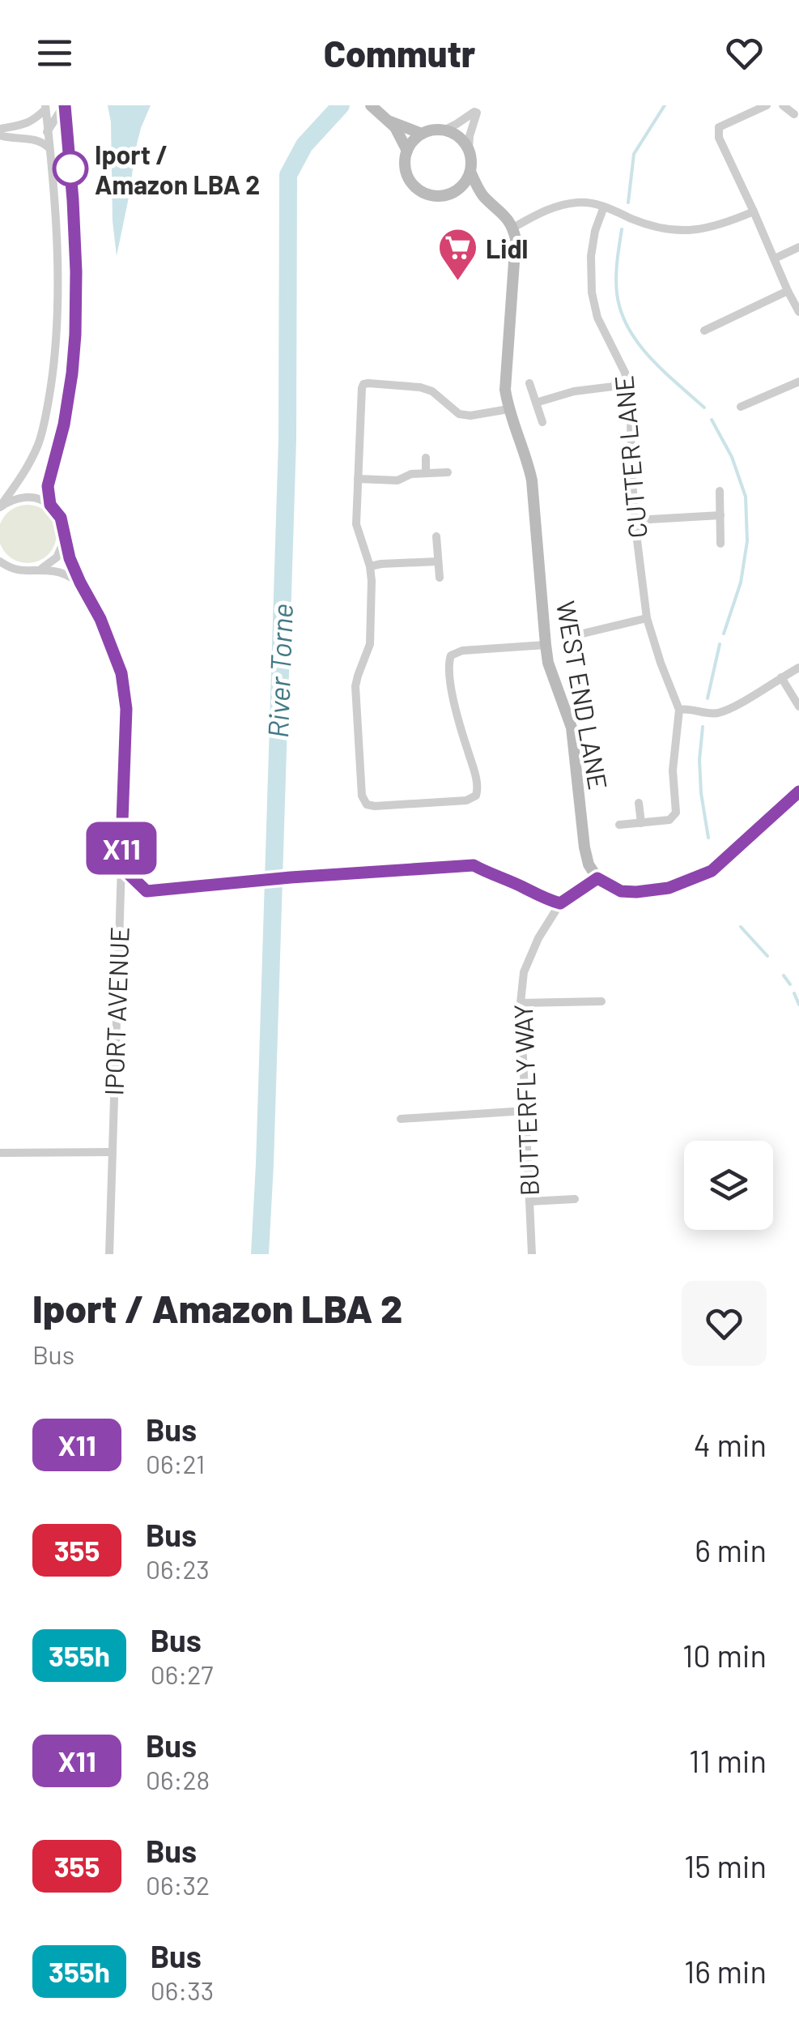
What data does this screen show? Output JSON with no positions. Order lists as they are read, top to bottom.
{
  "streets": {
    "street": [
      "CUTTER LANE",
      "WEST END LANE",
      "IPORT AVENUE",
      "BUTTERFLY WAY"
    ]
  },
  "crossings": [
    ["WEST END LANE", "BUTTERFLY WAY"]
  ],
  "water": ["River Torne"],
  "places": {
    "other": ["Iport / Amazon LBA 2"],
    "supermarket": ["Lidl"]
  },
  "lines": ["bus line X11"],
  "page": {
    "header": "Commutr",
    "on_map": "X11",
    "heading": ["Iport / Amazon LBA 2", "Bus"],
    "list": [
      {
        "mark": "X11",
        "name": "Bus",
        "note": "06:21",
        "value": "4 min"
      },
      {
        "mark": "355",
        "name": "Bus",
        "note": "06:23",
        "value": "6 min"
      },
      {
        "mark": "355h",
        "name": "Bus",
        "note": "06:27",
        "value": "10 min"
      },
      {
        "mark": "X11",
        "name": "Bus",
        "note": "06:28",
        "value": "11 min"
      },
      {
        "mark": "355",
        "name": "Bus",
        "note": "06:32",
        "value": "15 min"
      },
      {
        "mark": "355h",
        "name": "Bus",
        "note": "06:33",
        "value": "16 min"
      }
    ]
  }
}
